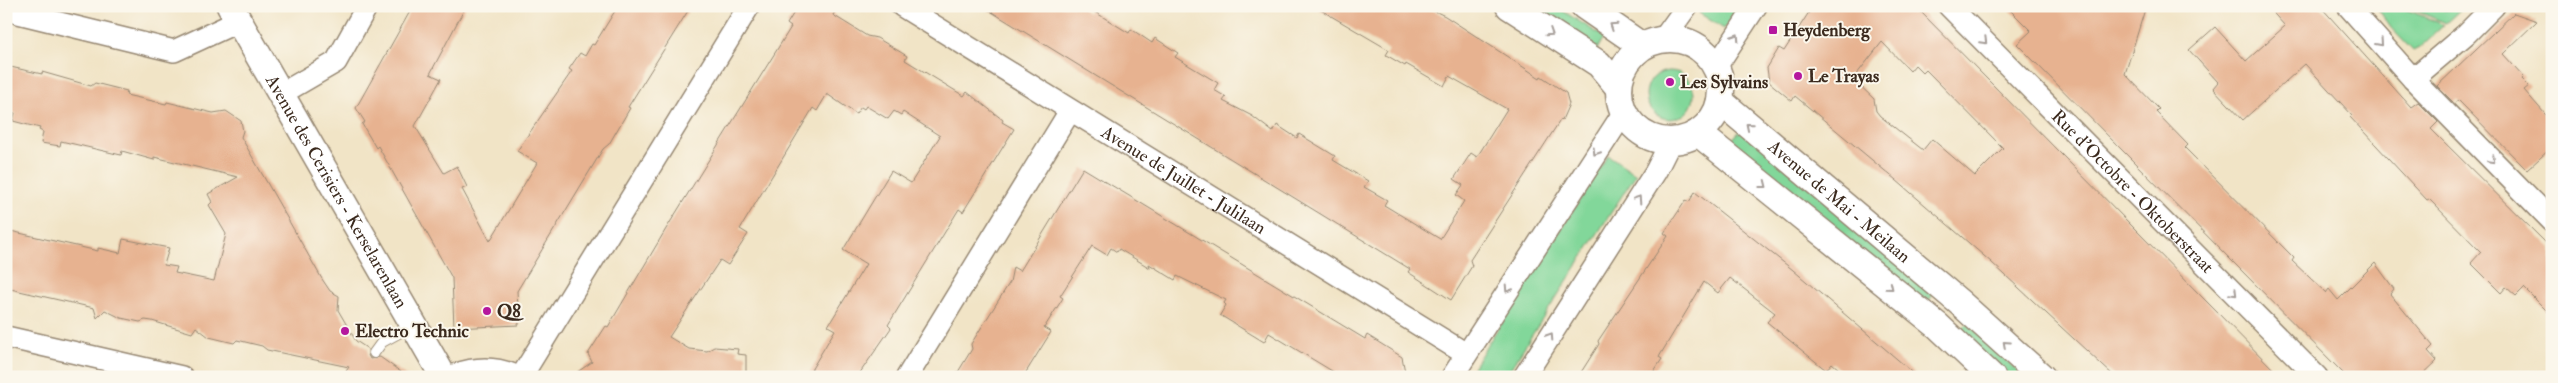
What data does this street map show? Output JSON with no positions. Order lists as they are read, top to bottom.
{
  "streets": {
    "street": [
      "Avenue de Juillet - Julilaan",
      "Avenue des Cerisiers - Kerselarenlaan",
      "Rue d'Octobre - Oktoberstraat",
      "Avenue de Mai - Meilaan"
    ]
  },
  "one_way": ["Rue d'Octobre - Oktoberstraat"],
  "places": {
    "transit": ["Heydenberg"],
    "other": [
      "Le Trayas",
      "Les Sylvains",
      "Q8",
      "Electro Technic"
    ]
  }
}
